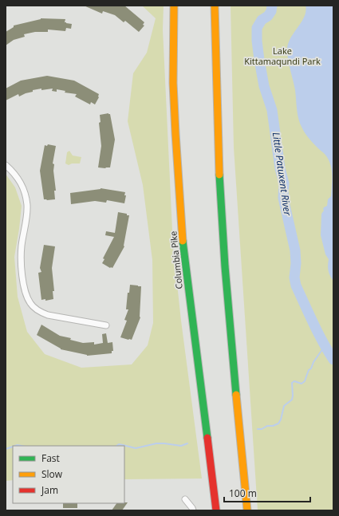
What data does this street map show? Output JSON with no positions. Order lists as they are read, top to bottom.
{
  "streets": {
    "highway": ["Columbia Pike"]
  },
  "water": ["Little Patuxent River"],
  "parks": ["Lake Kittamaqundi Park"],
  "legend": ["Fast", "Slow", "Jam"],
  "scale_bar": "100 m"
}
